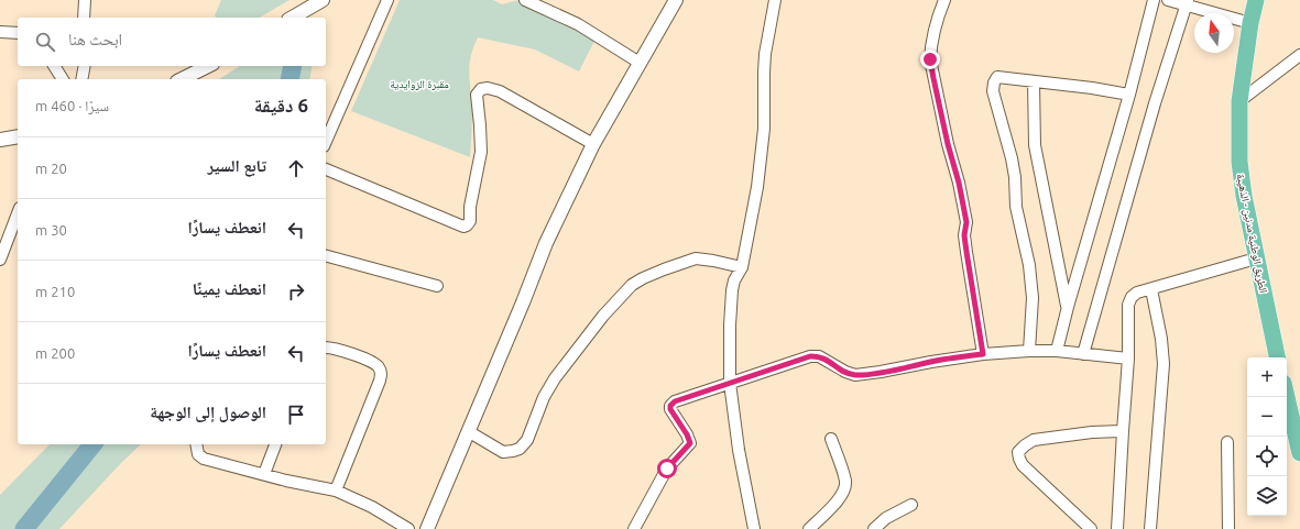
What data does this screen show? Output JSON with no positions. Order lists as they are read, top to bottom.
{
  "streets": {
    "main road": ["الطريق الوطنية مدنين - الذهيبة"]
  },
  "parks": ["مقبرة الزوايدية"],
  "north": "top",
  "page": {
    "search": "ابحث هنا",
    "heading": ["6 دقيقة", "سيرًا · 460 m"],
    "list": [
      ["تابع السير", "20 m"],
      ["انعطف يسارًا", "30 m"],
      ["انعطف يمينًا", "210 m"],
      ["انعطف يسارًا", "200 m"],
      "الوصول إلى الوجهة"
    ],
    "map_buttons": ["+", "−"]
  }
}
